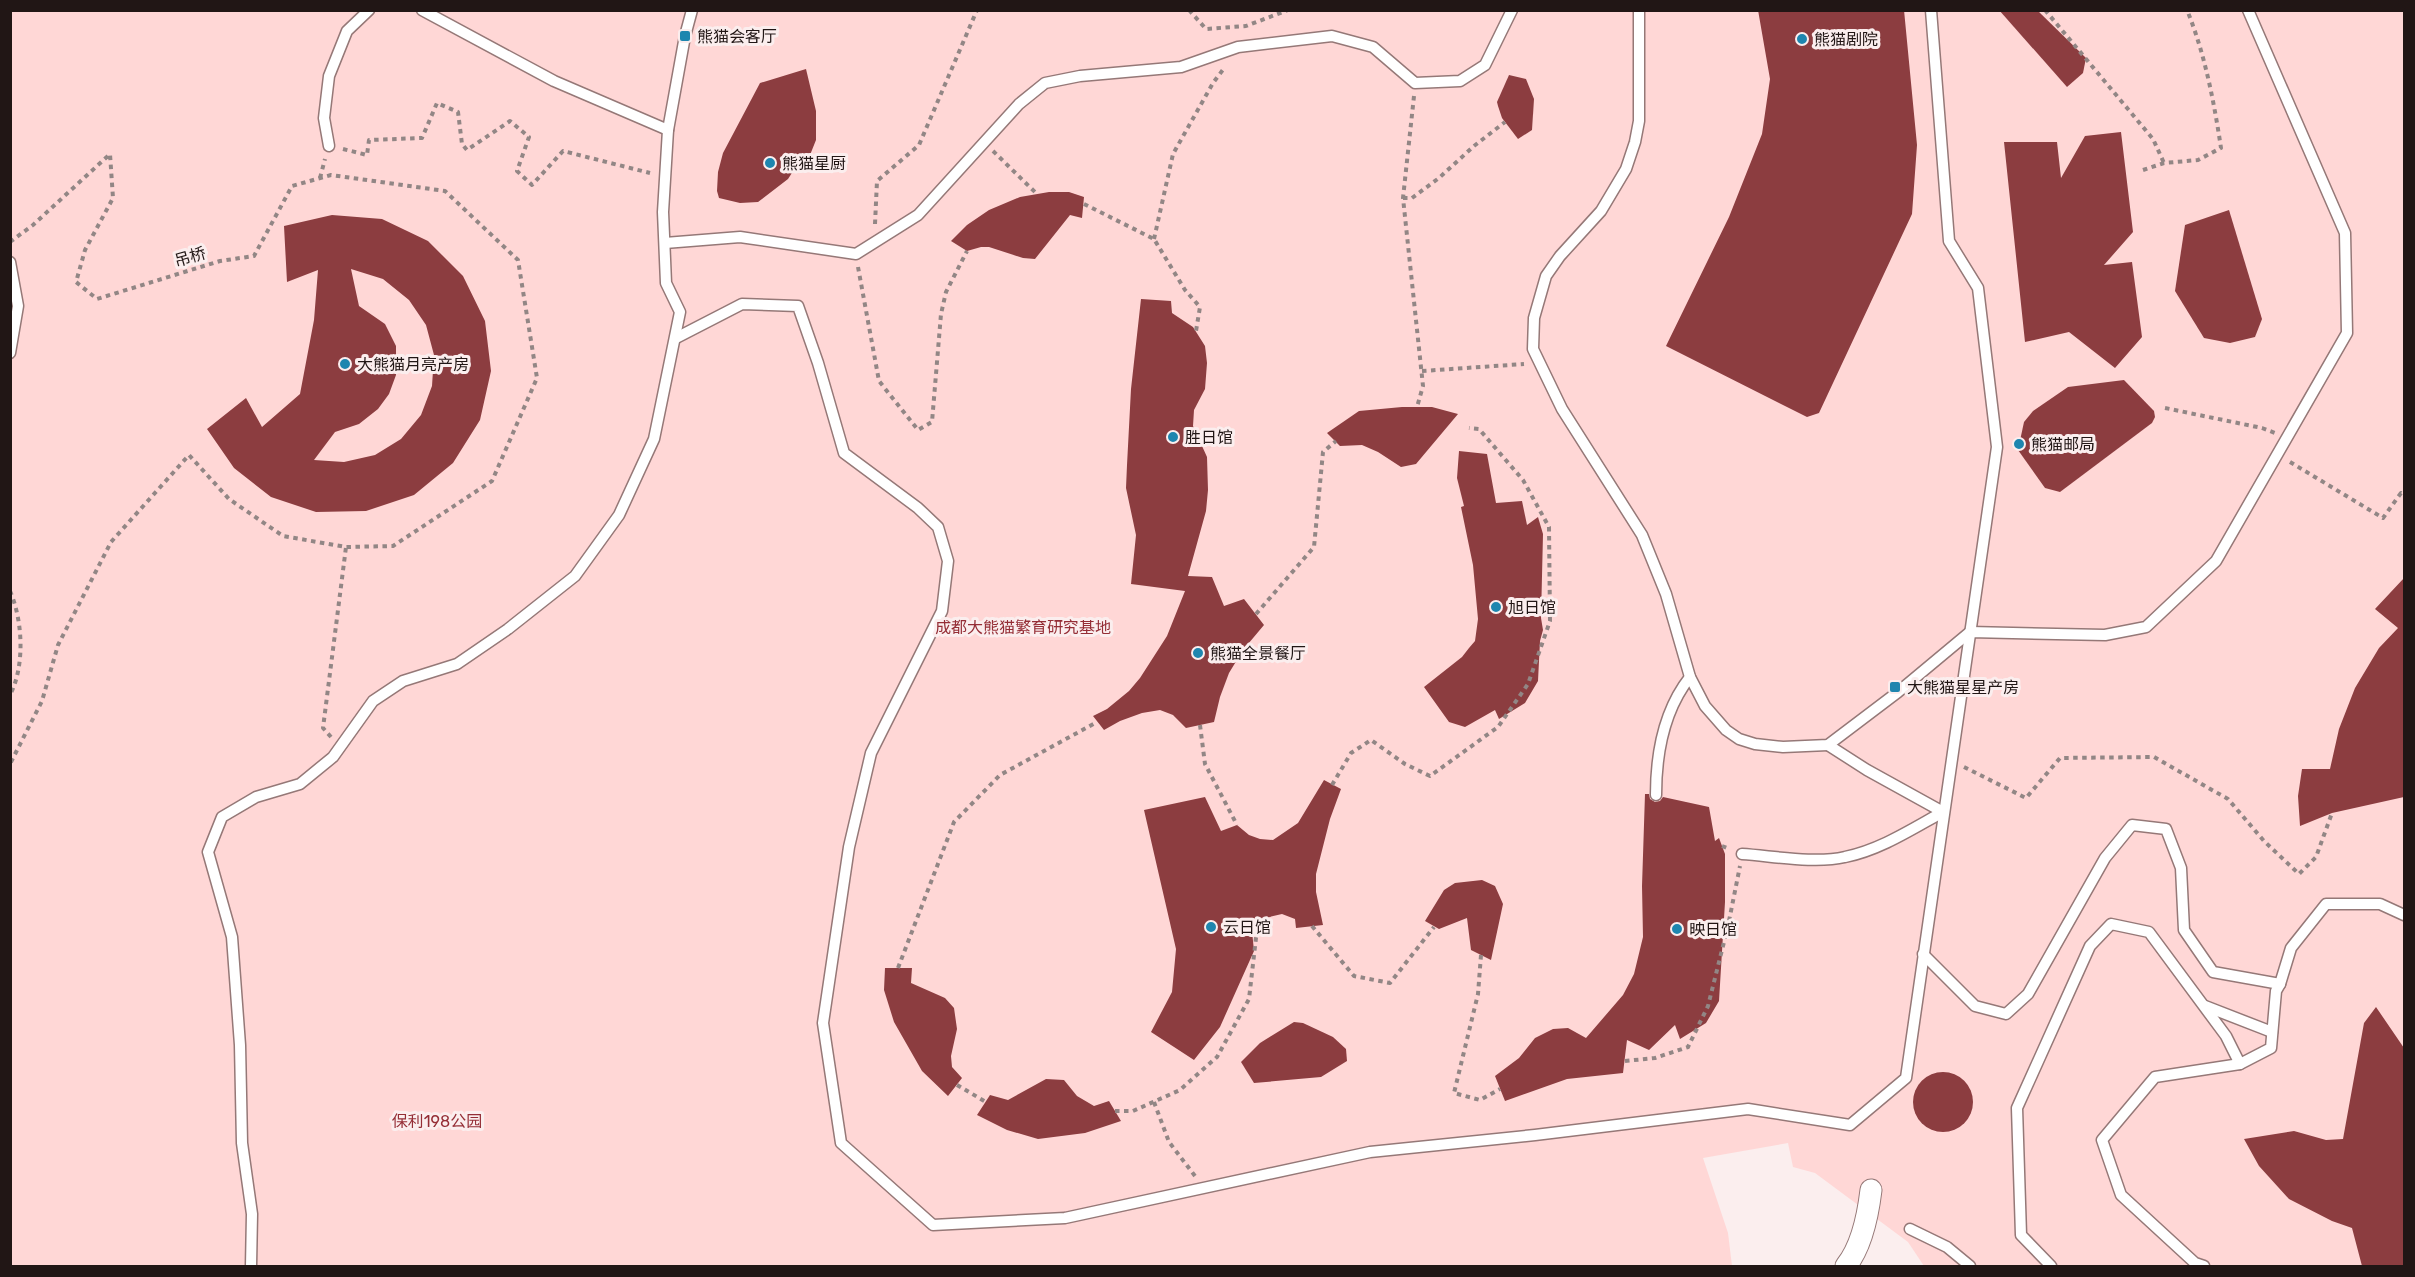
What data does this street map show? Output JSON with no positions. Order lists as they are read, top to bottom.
{
  "streets": {
    "path": ["吊桥"]
  },
  "parks": ["成都大熊猫繁育研究基地", "保利198公园"],
  "places": {
    "transit": ["熊猫会客厅", "大熊猫星星产房"],
    "other": [
      "熊猫剧院",
      "熊猫星厨",
      "大熊猫月亮产房",
      "胜日馆",
      "熊猫邮局",
      "旭日馆",
      "熊猫全景餐厅",
      "云日馆",
      "映日馆"
    ]
  }
}
